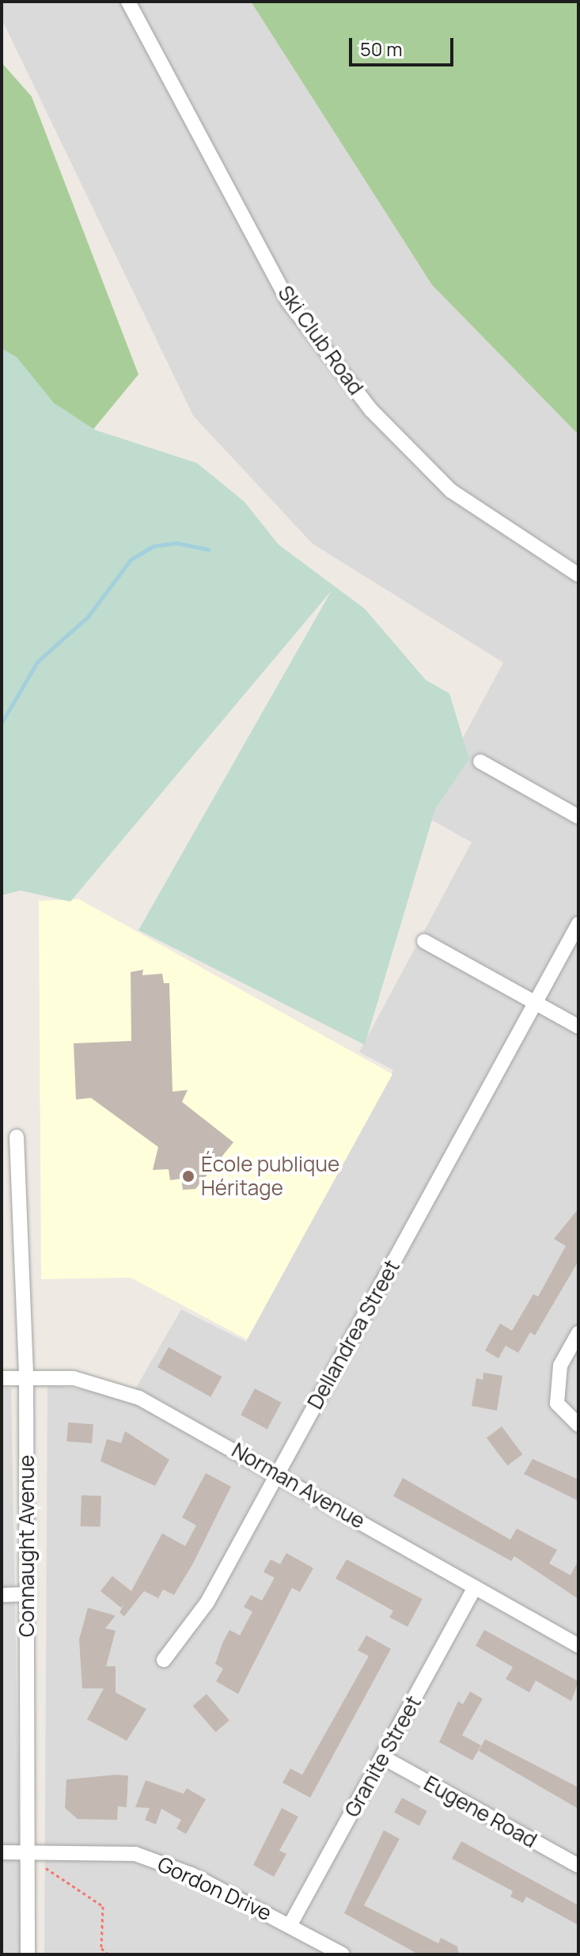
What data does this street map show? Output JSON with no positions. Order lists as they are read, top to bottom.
{
  "streets": {
    "street": [
      "Ski Club Road",
      "Dellandrea Street",
      "Norman Avenue",
      "Connaught Avenue",
      "Granite Street",
      "Eugene Road",
      "Gordon Drive"
    ]
  },
  "crossings": [
    ["Dellandrea Street", "Norman Avenue"],
    ["Norman Avenue", "Connaught Avenue"],
    ["Norman Avenue", "Granite Street"],
    ["Connaught Avenue", "Gordon Drive"],
    ["Granite Street", "Eugene Road"],
    ["Granite Street", "Gordon Drive"]
  ],
  "places": ["École publique Héritage"],
  "scale_bar": "50 m"
}
